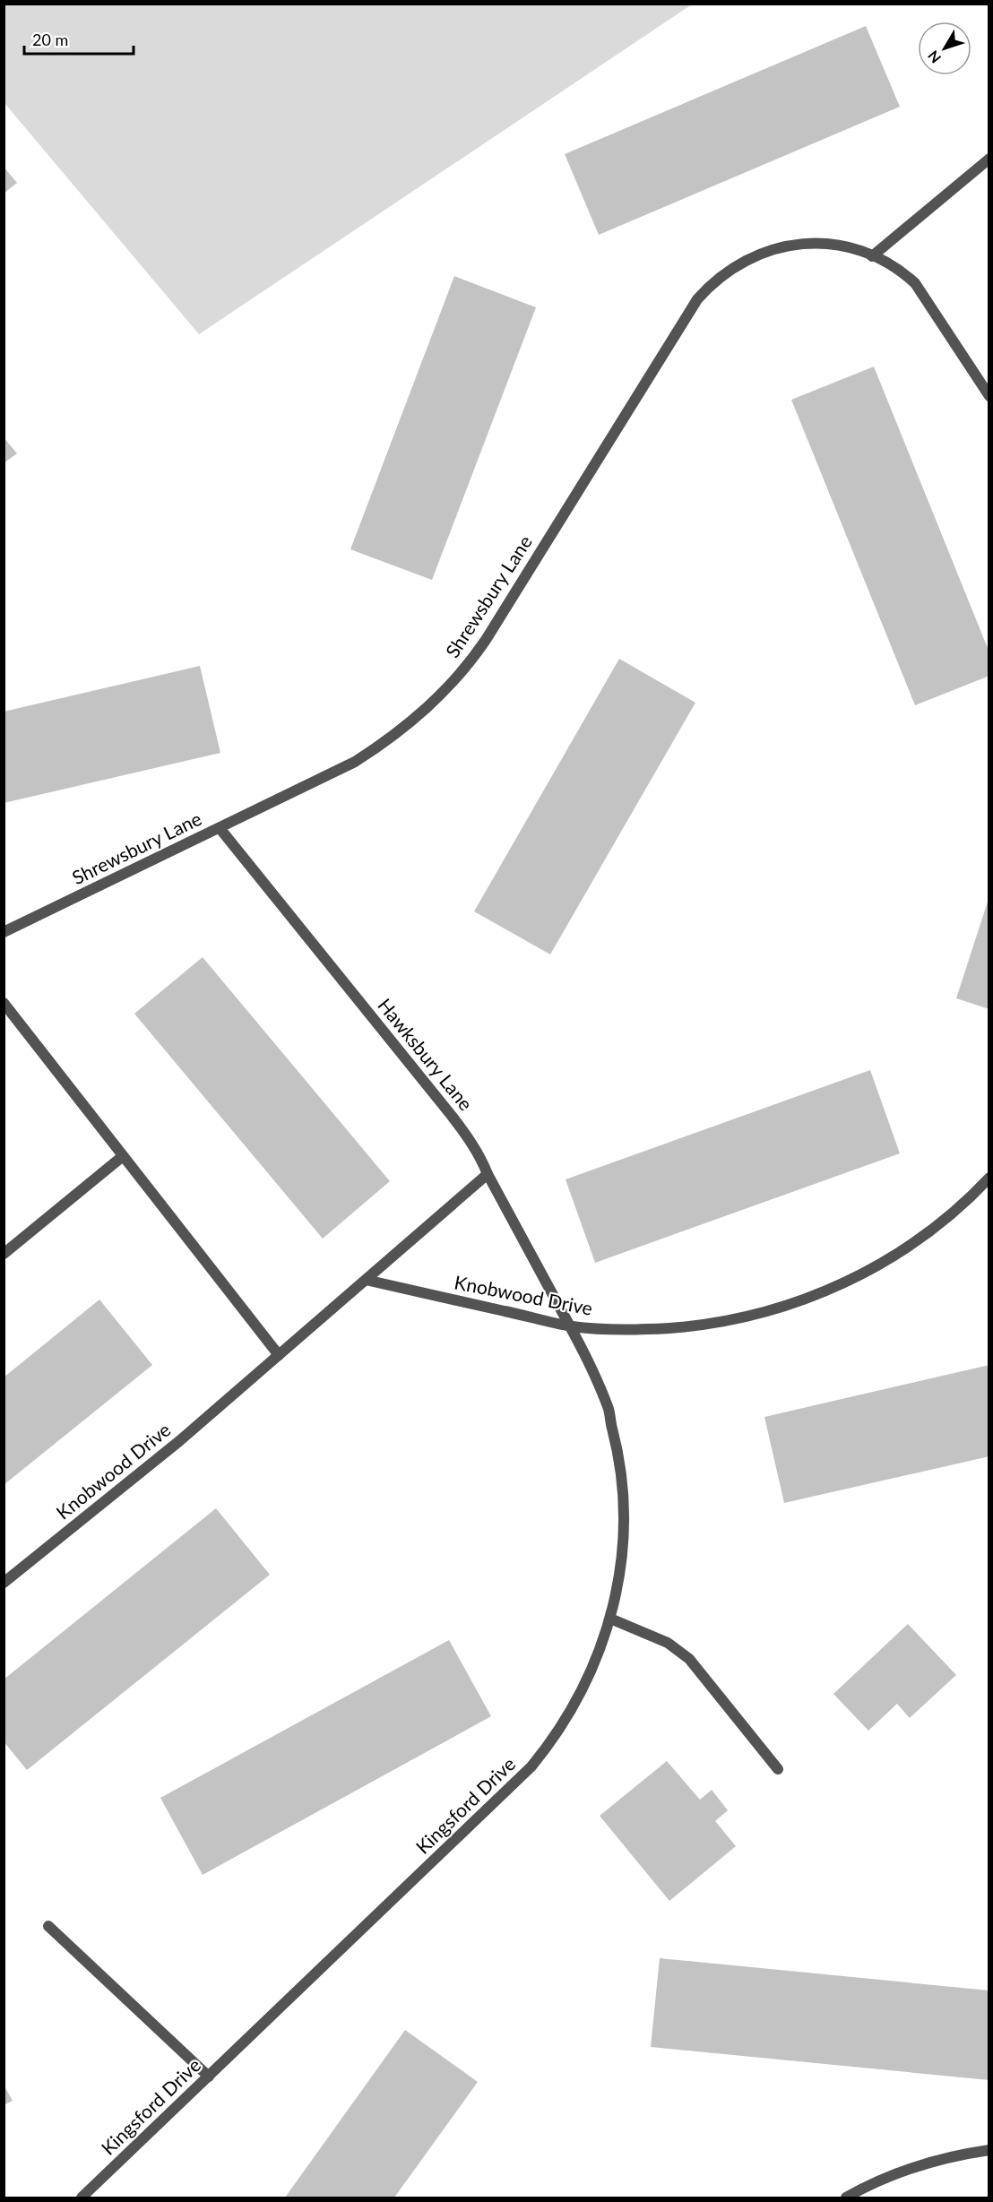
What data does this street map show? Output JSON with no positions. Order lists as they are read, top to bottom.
{
  "streets": {
    "street": [
      "Shrewsbury Lane",
      "Hawksbury Lane",
      "Knobwood Drive",
      "Kingsford Drive"
    ]
  },
  "crossings": [
    ["Shrewsbury Lane", "Hawksbury Lane"],
    ["Hawksbury Lane", "Knobwood Drive"],
    ["Hawksbury Lane", "Kingsford Drive"],
    ["Knobwood Drive", "Kingsford Drive"]
  ],
  "scale_bar": "20 m",
  "north": "bottom left"
}
